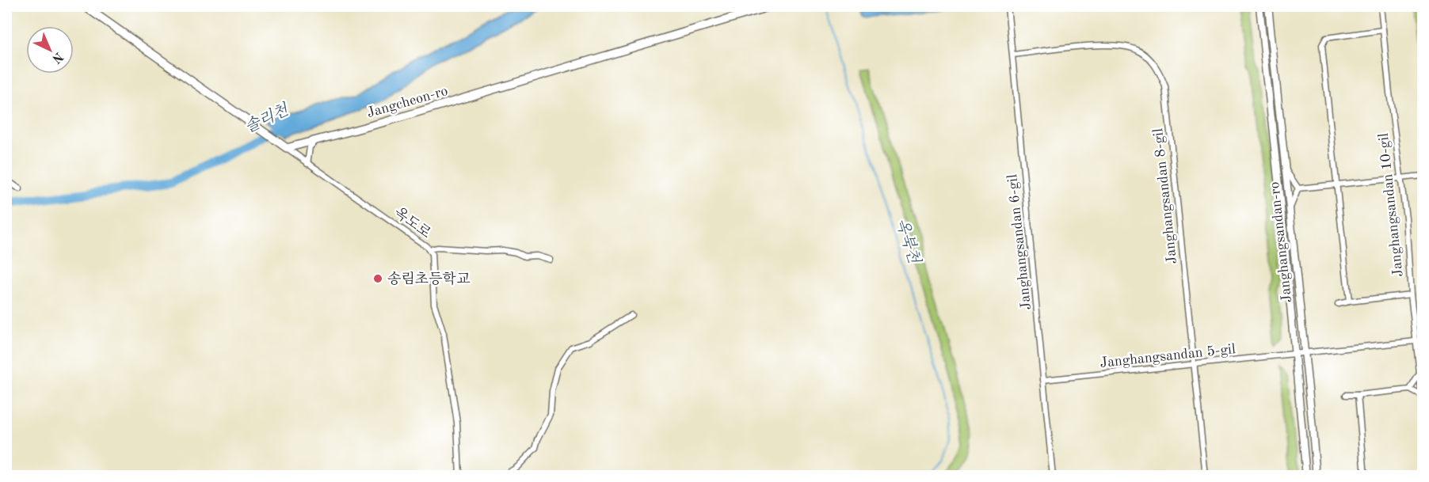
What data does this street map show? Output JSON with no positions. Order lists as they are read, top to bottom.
{
  "streets": {
    "main road": ["Jangcheon-ro"],
    "street": [
      "Janghangsandan 8-gil",
      "Janghangsandan 10-gil",
      "옥도로",
      "Janghangsandan 6-gil",
      "Janghangsandan-ro",
      "Janghangsandan 5-gil"
    ]
  },
  "crossings": [
    ["Jangcheon-ro", "옥도로"],
    ["Janghangsandan 8-gil", "Janghangsandan 6-gil"],
    ["Janghangsandan 8-gil", "Janghangsandan 5-gil"],
    ["Janghangsandan 10-gil", "Janghangsandan 5-gil"],
    ["Janghangsandan 6-gil", "Janghangsandan 5-gil"],
    ["Janghangsandan-ro", "Janghangsandan 5-gil"]
  ],
  "water": ["솔리천", "옥북천"],
  "places": ["송림초등학교"],
  "north": "bottom right"
}
